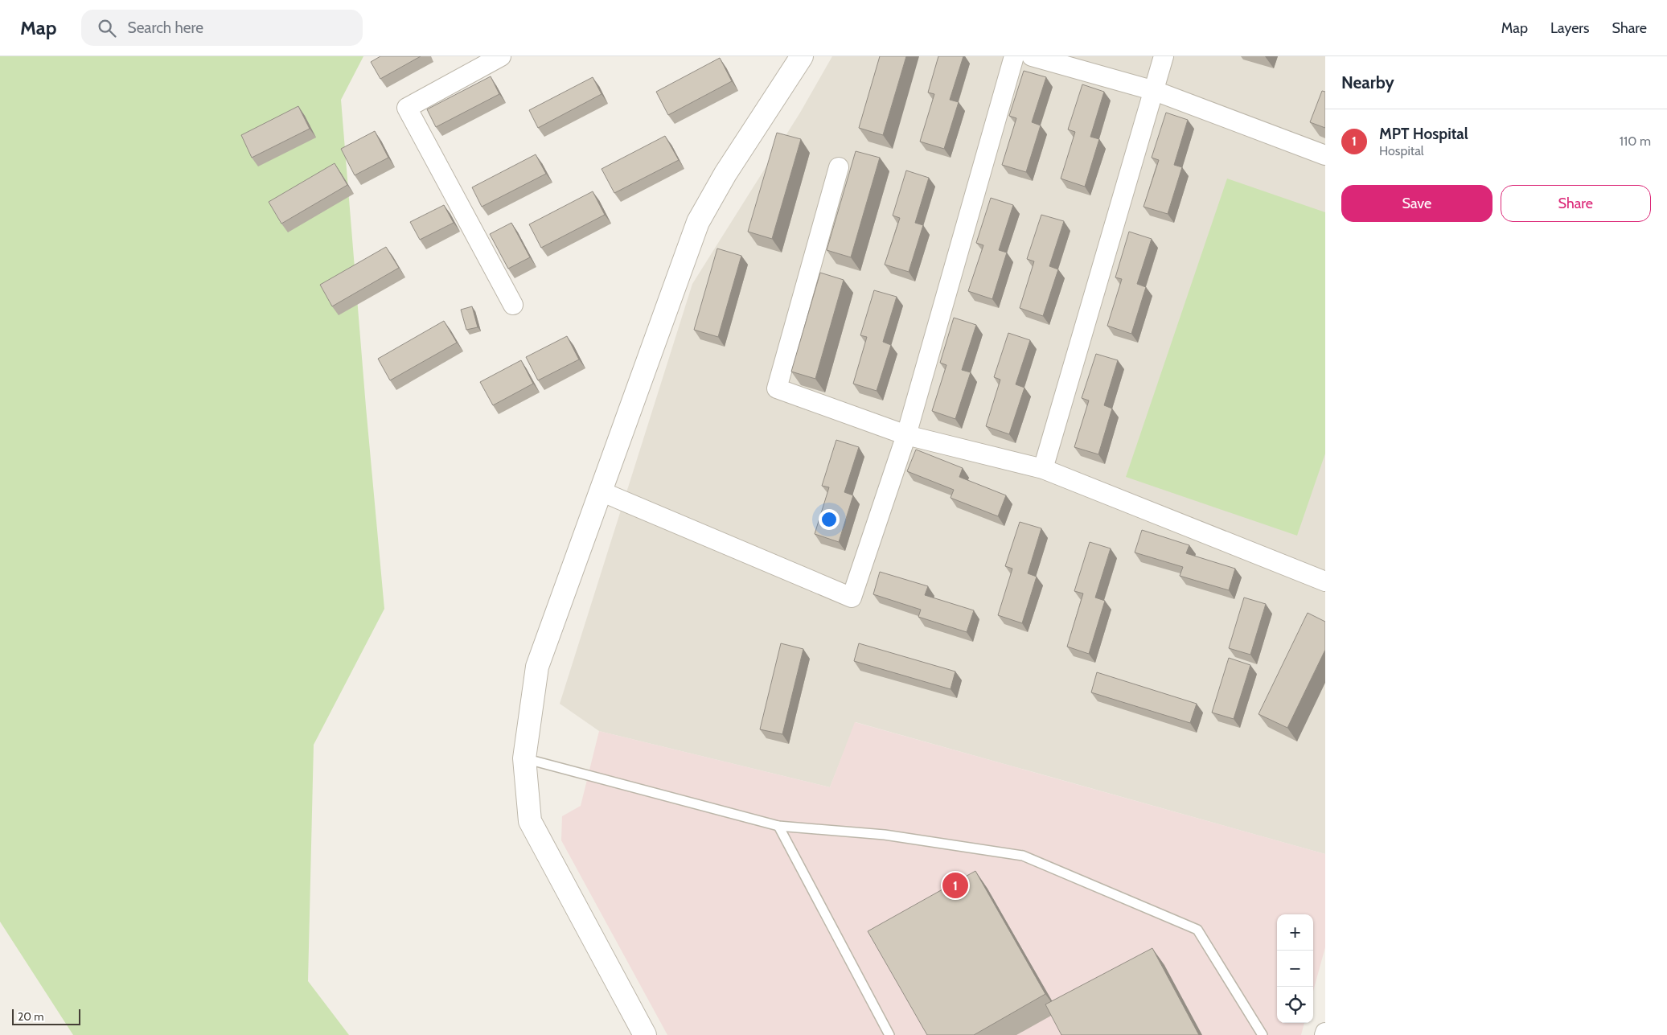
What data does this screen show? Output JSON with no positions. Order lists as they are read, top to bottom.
{
  "scale_bar": "20 m",
  "page": {
    "header": "Map",
    "search": "Search here",
    "nav": ["Map", "Layers", "Share"],
    "heading": "Nearby",
    "list": [
      {
        "mark": "1",
        "name": "MPT Hospital",
        "note": "Hospital",
        "value": "110 m"
      }
    ],
    "buttons": ["Save", "Share"],
    "pins": "1",
    "map_buttons": ["+", "−"],
    "scale": "20 m"
  }
}
